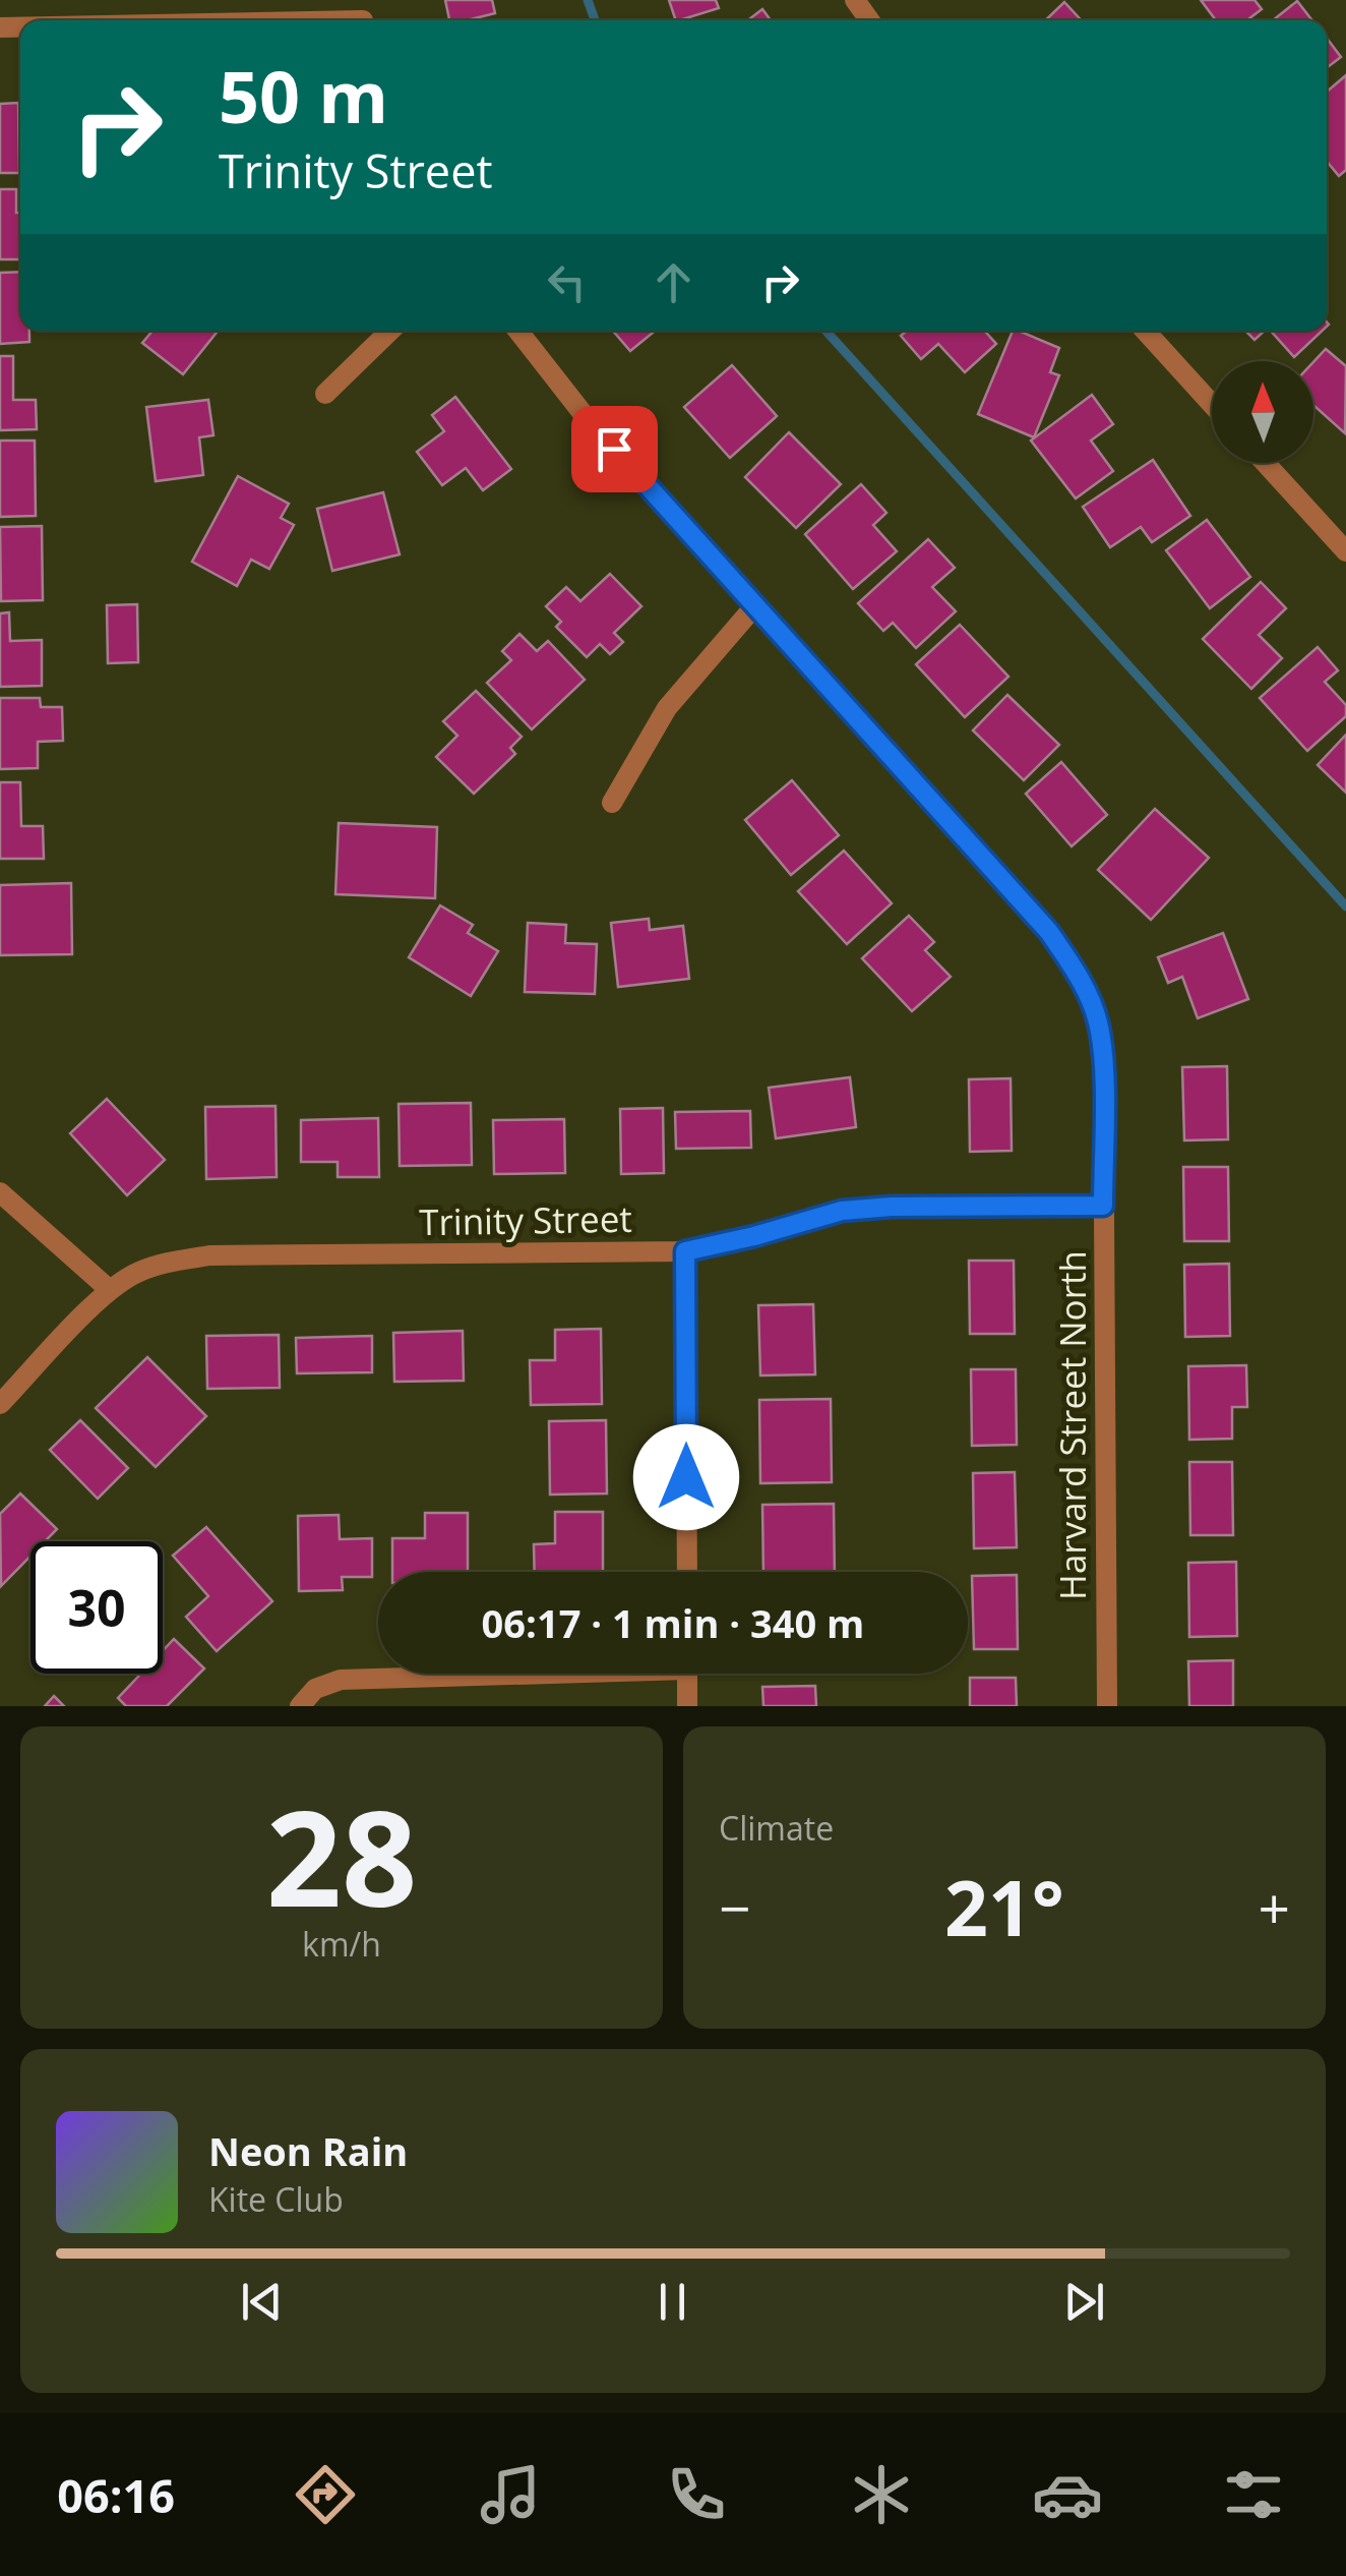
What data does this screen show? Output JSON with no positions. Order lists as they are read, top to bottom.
{
  "streets": {
    "street": ["Trinity Street", "Harvard Street North"]
  },
  "crossings": [
    ["Trinity Street", "Harvard Street North"]
  ],
  "north": "top",
  "page": {
    "turn": ["50 m", "Trinity Street"],
    "limit": "30",
    "trip": "06:17 · 1 min · 340 m",
    "tile": [
      ["28", "km/h"],
      "Climate"
    ],
    "heat": ["−", "21°", "+"],
    "song": ["Neon Rain", "Kite Club"],
    "tabs": "06:16"
  }
}
